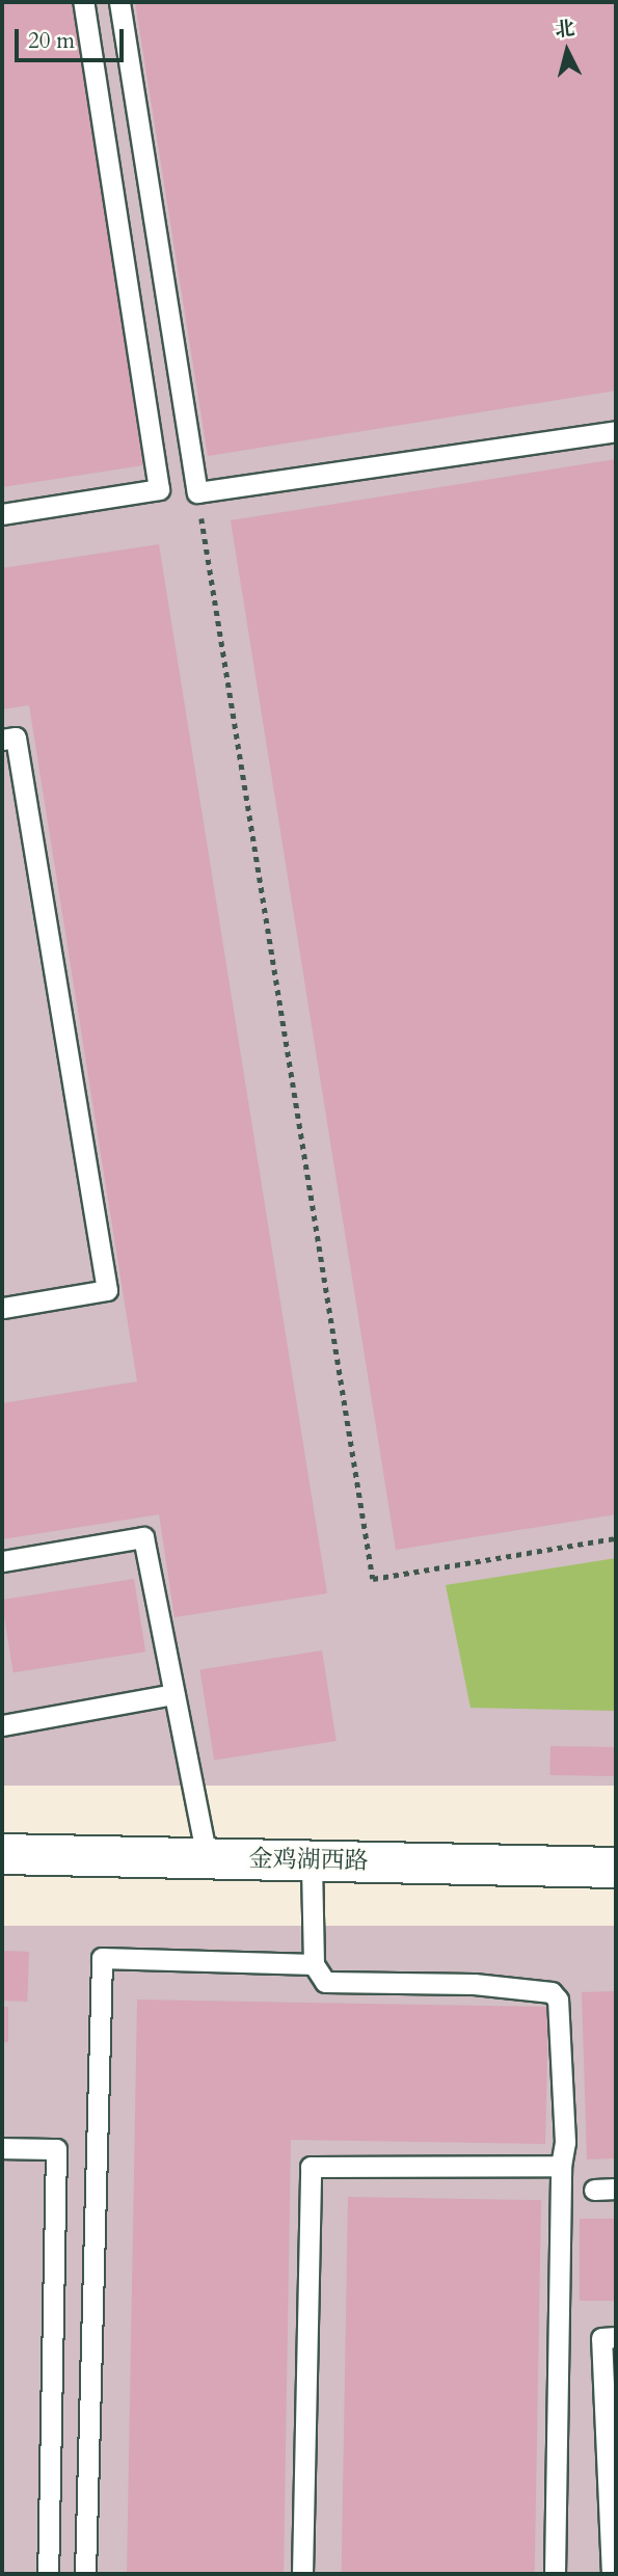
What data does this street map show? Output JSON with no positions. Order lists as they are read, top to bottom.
{
  "streets": {
    "street": ["金鸡湖西路"]
  },
  "scale_bar": "20 m",
  "north": "top"
}
